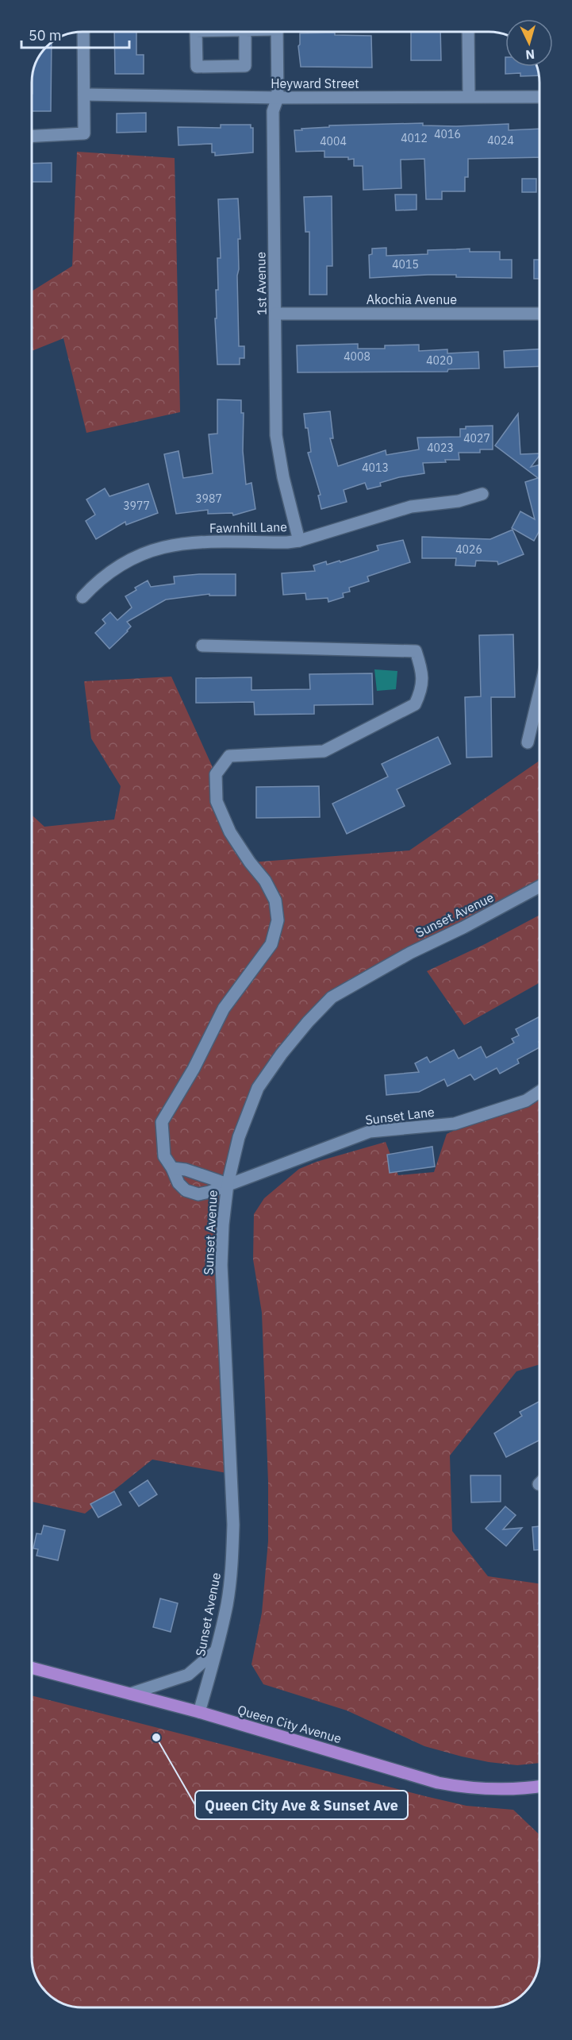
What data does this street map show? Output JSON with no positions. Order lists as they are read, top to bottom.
{
  "streets": {
    "main road": ["Queen City Avenue"],
    "street": [
      "Heyward Street",
      "1st Avenue",
      "Akochia Avenue",
      "Fawnhill Lane",
      "Sunset Avenue",
      "Sunset Lane"
    ]
  },
  "crossings": [
    ["Heyward Street", "1st Avenue"],
    ["1st Avenue", "Akochia Avenue"],
    ["1st Avenue", "Fawnhill Lane"],
    ["Sunset Avenue", "Sunset Lane"],
    ["Sunset Avenue", "Queen City Avenue"]
  ],
  "places": ["Queen City Ave & Sunset Ave"],
  "house_numbers": [
    "4016",
    "4012",
    "4024",
    "4004",
    "4015",
    "4008",
    "4020",
    "4027",
    "4023",
    "4013",
    "3987",
    "3977",
    "4026"
  ],
  "scale_bar": "50 m",
  "north": "bottom"
}
